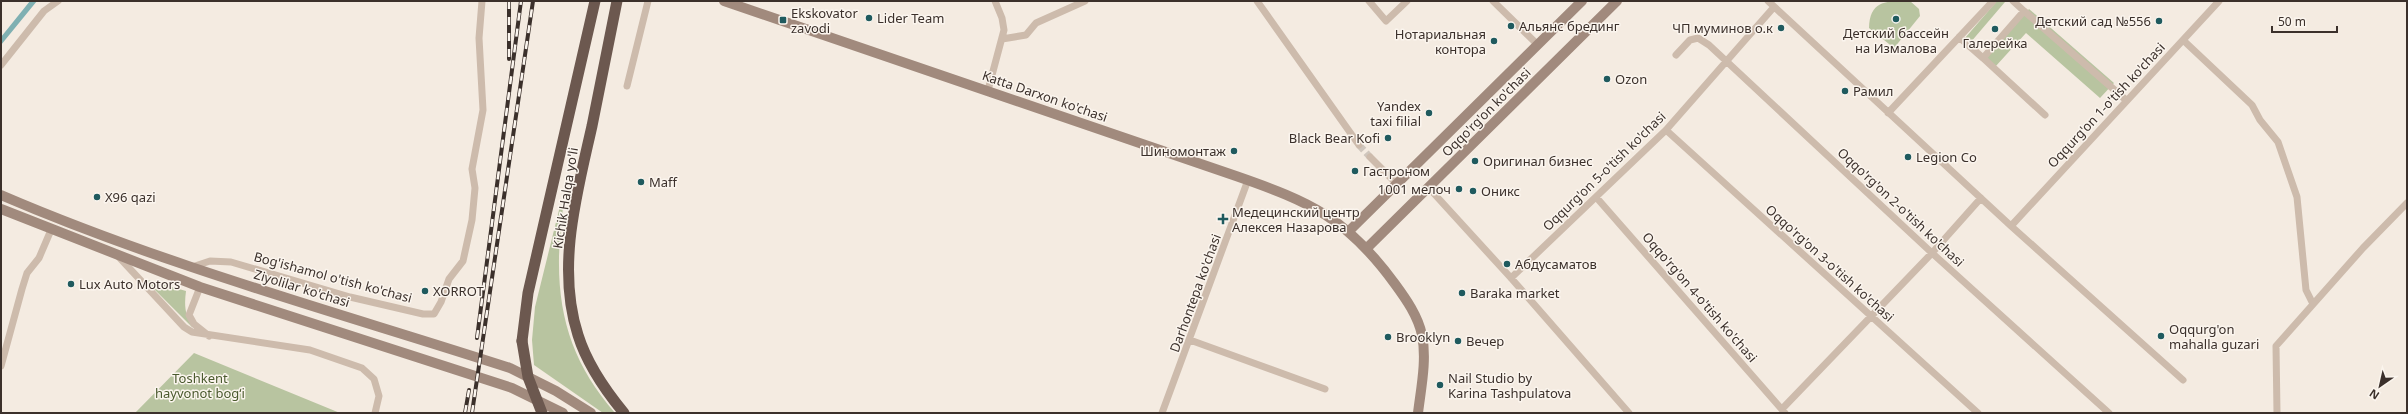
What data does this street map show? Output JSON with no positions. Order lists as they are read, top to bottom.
{
  "streets": {
    "highway": ["Kichik Halqa yo'li"],
    "main road": ["Katta Darxon ko'chasi", "Oqqo'rg'on ko'chasi", "Ziyolilar ko'chasi"],
    "street": [
      "Oqqurg'on 1-o'tish ko'chasi",
      "Oqqurg'on 5-o'tish ko'chasi",
      "Oqqo'rg'on 2-o'tish ko'chasi",
      "Oqqo'rg'on 3-o'tish ko'chasi",
      "Bog'ishamol o'tish ko'chasi",
      "Darhontepa ko'chasi",
      "Oqqo'rg'on 4-o'tish ko'chasi"
    ]
  },
  "crossings": [
    ["Katta Darxon ko'chasi", "Oqqo'rg'on ko'chasi"],
    ["Katta Darxon ko'chasi", "Darhontepa ko'chasi"],
    ["Oqqurg'on 5-o'tish ko'chasi", "Oqqo'rg'on 2-o'tish ko'chasi"],
    ["Oqqurg'on 5-o'tish ko'chasi", "Oqqo'rg'on 3-o'tish ko'chasi"],
    ["Oqqurg'on 5-o'tish ko'chasi", "Oqqo'rg'on 4-o'tish ko'chasi"],
    ["Bog'ishamol o'tish ko'chasi", "Ziyolilar ko'chasi"]
  ],
  "parks": ["Toshkent hayvonot bogʻi"],
  "places": {
    "other": [
      "Lider Team",
      "Детский бассейн на Измалова",
      "Детский сад №556",
      "Альянс брединг",
      "ЧП муминов о.к",
      "Галерейка",
      "Нотариальная контора",
      "Ozon",
      "Рамил",
      "Yandex taxi filial",
      "Black Bear Kofi",
      "Шиномонтаж",
      "Legion Co",
      "Оригинал бизнес",
      "Гастроном",
      "Maff",
      "1001 мелоч",
      "Оникс",
      "X96 qazi",
      "Абдусаматов",
      "Lux Auto Motors",
      "XORROT",
      "Baraka market",
      "Oqqurg'on mahalla guzari",
      "Brooklyn",
      "Вечер",
      "Nail Studio by Karina Tashpulatova"
    ],
    "transit": ["Ekskovator zavodi"],
    "health": ["Медецинский центр Алексея Назарова"]
  },
  "scale_bar": "50 m",
  "north": "bottom left"
}
